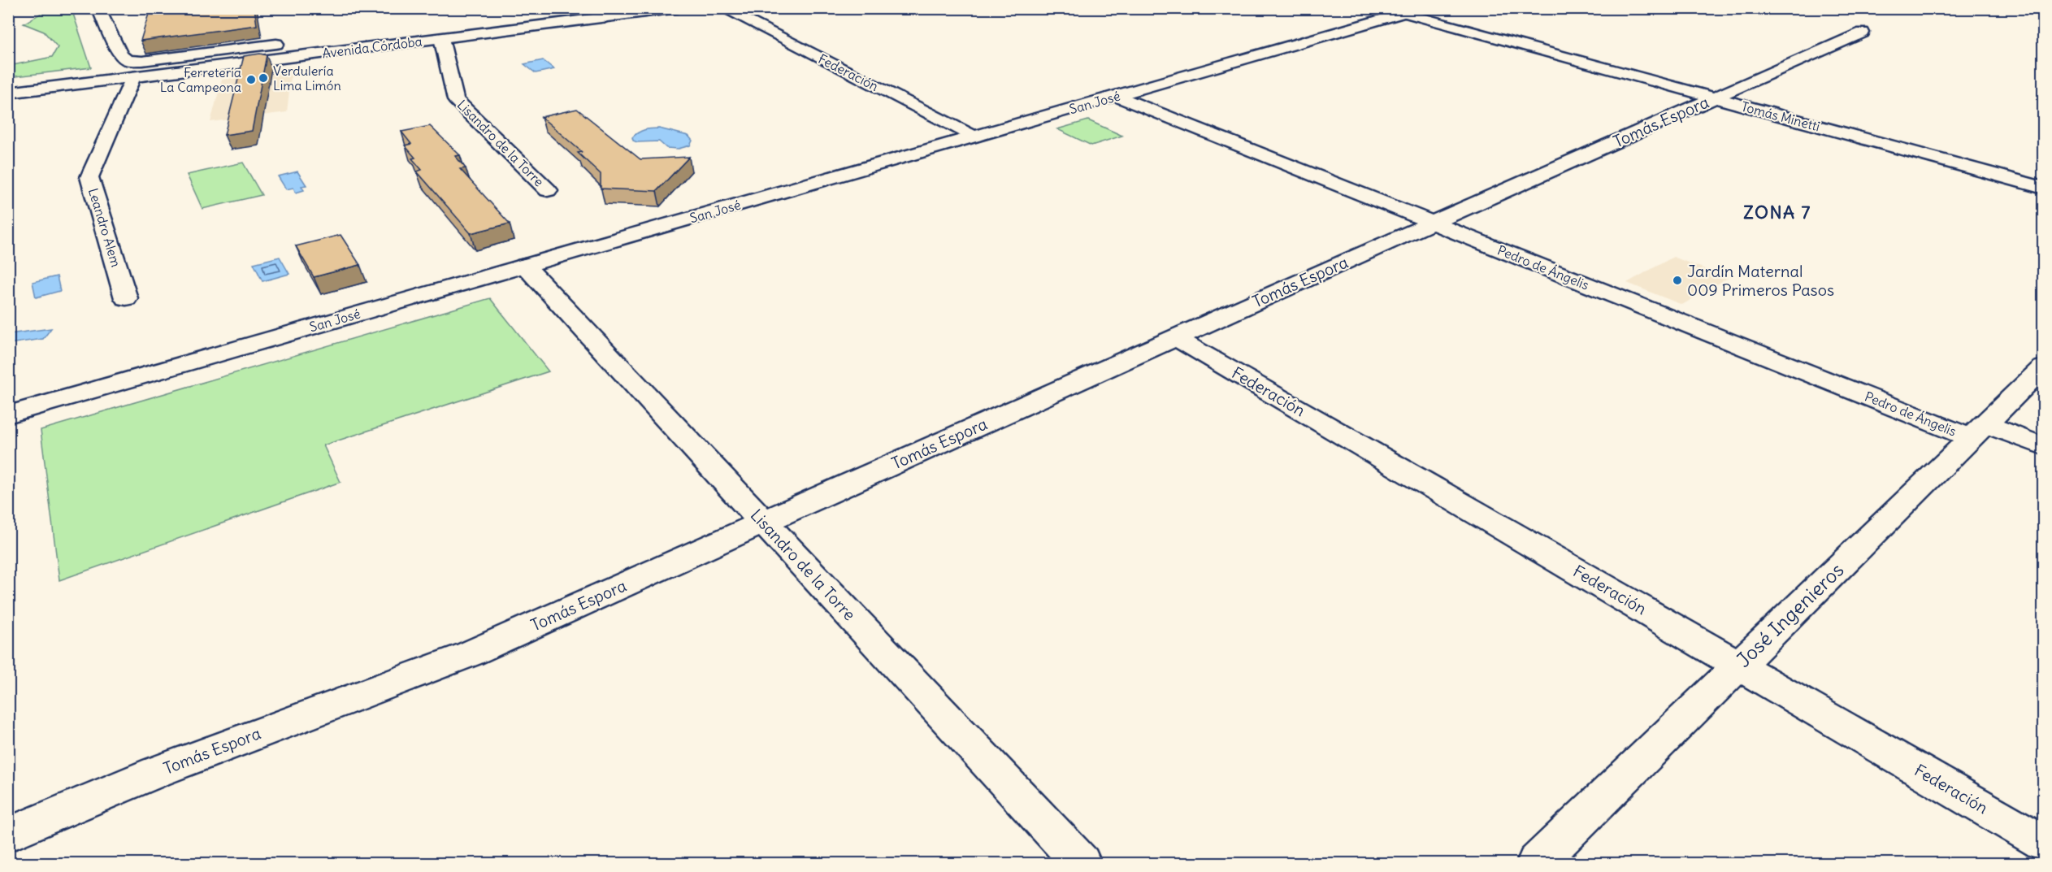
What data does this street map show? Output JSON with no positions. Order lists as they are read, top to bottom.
{
  "streets": {
    "street": [
      "Avenida Córdoba",
      "Federación",
      "San José",
      "Tomás Minetti",
      "Tomás Espora",
      "Lisandro de la Torre",
      "Leandro Alem",
      "Pedro de Ángelis",
      "José Ingenieros"
    ]
  },
  "crossings": [
    ["Avenida Córdoba", "Lisandro de la Torre"],
    ["Avenida Córdoba", "Leandro Alem"],
    ["Federación", "San José"],
    ["Federación", "Tomás Espora"],
    ["Federación", "José Ingenieros"],
    ["San José", "Tomás Minetti"],
    ["San José", "Lisandro de la Torre"],
    ["San José", "Pedro de Ángelis"],
    ["Tomás Minetti", "Tomás Espora"],
    ["Tomás Espora", "Lisandro de la Torre"],
    ["Tomás Espora", "Pedro de Ángelis"],
    ["Pedro de Ángelis", "José Ingenieros"]
  ],
  "districts": ["ZONA 7"],
  "places": ["Verdulería Lima Limón", "Ferretería La Campeona", "Jardín Maternal 009 Primeros Pasos"]
}
